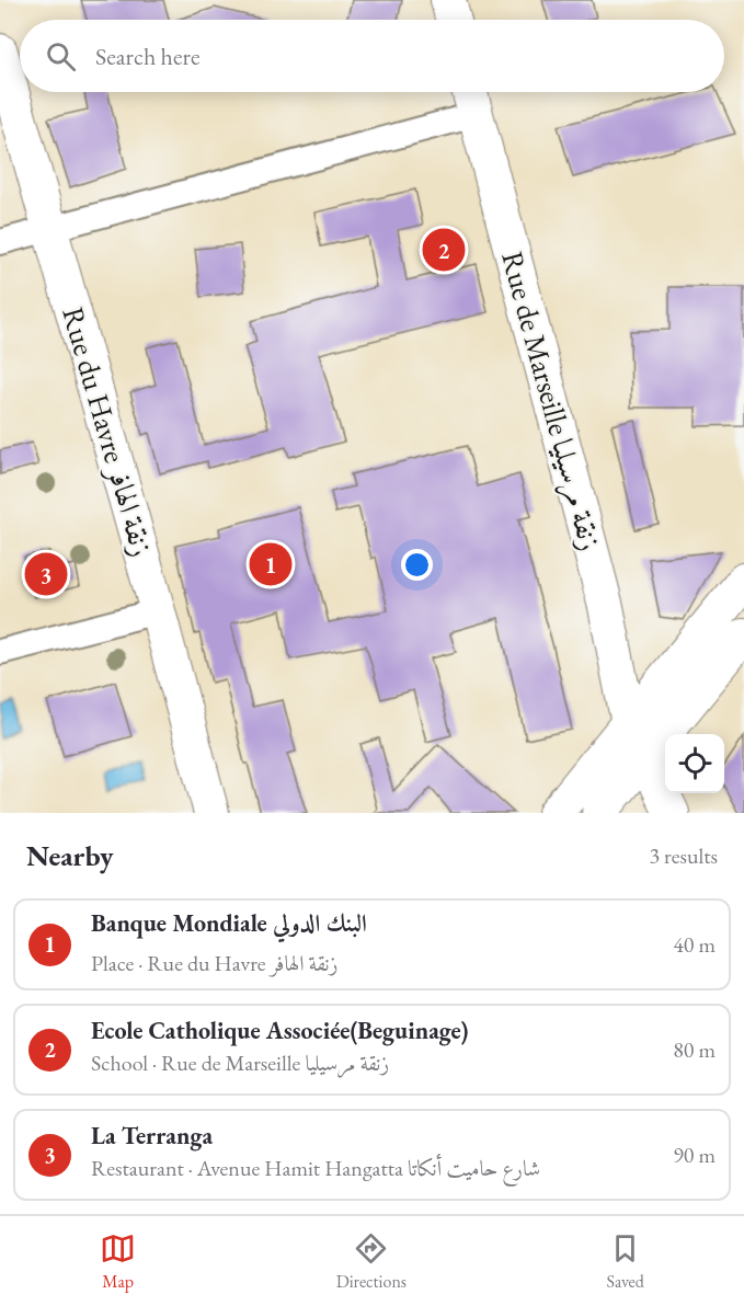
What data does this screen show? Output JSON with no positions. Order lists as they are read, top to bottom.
{
  "streets": {
    "main road": ["Rue de Marseille زنقة مرسيليا", "Rue du Havre زنقة الهافر"]
  },
  "page": {
    "search": "Search here",
    "pins": ["2", "1", "3"],
    "heading": ["Nearby", "3 results"],
    "list": [
      {
        "mark": "1",
        "name": "Banque Mondiale البنك الدولي",
        "note": "Place · Rue du Havre زنقة الهافر",
        "value": "40 m"
      },
      {
        "mark": "2",
        "name": "Ecole Catholique Associée(Beguinage)",
        "note": "School · Rue de Marseille زنقة مرسيليا",
        "value": "80 m"
      },
      {
        "mark": "3",
        "name": "La Terranga",
        "note": "Restaurant · Avenue Hamit Hangatta شارع حاميت أنكاتا",
        "value": "90 m"
      }
    ],
    "nav": ["Map", "Directions", "Saved"]
  }
}
